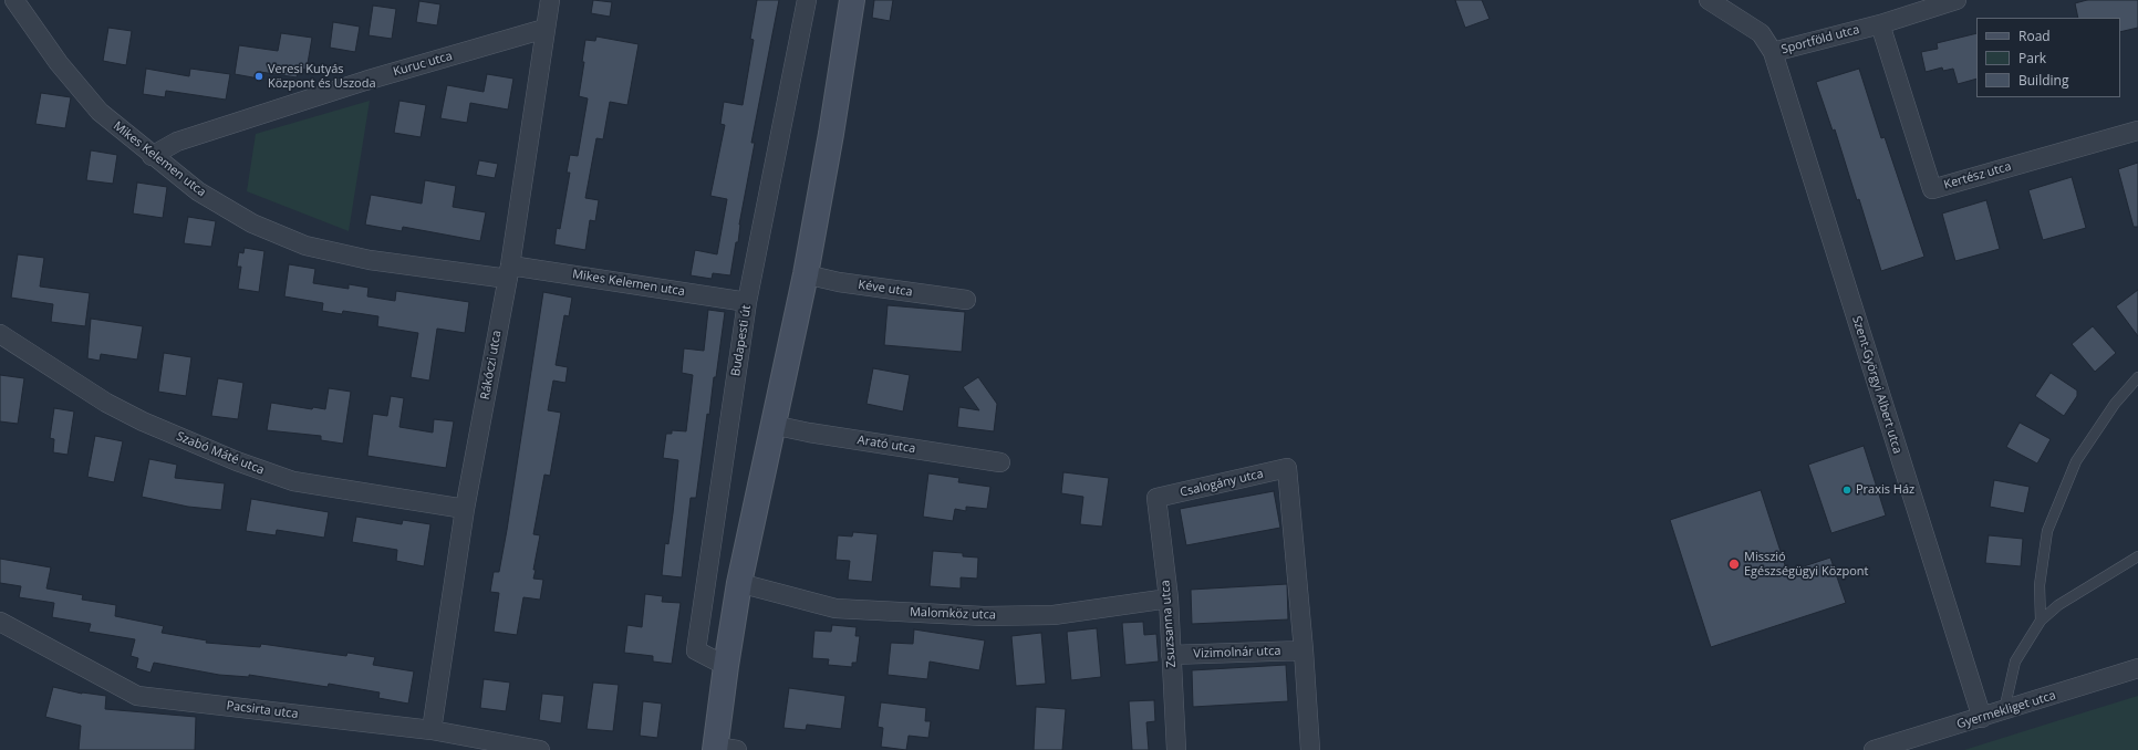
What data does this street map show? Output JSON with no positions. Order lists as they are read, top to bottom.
{
  "streets": {
    "street": [
      "Sportföld utca",
      "Kuruc utca",
      "Mikes Kelemen utca",
      "Kertész utca",
      "Kéve utca",
      "Budapesti út",
      "Rákóczi utca",
      "Szent-Györgyi Albert utca",
      "Arató utca",
      "Szabó Máté utca",
      "Csalogány utca",
      "Malomköz utca",
      "Zsuzsanna utca",
      "Vizimolnár utca",
      "Pacsirta utca",
      "Gyermekliget utca"
    ]
  },
  "crossings": [
    ["Sportföld utca", "Kertész utca"],
    ["Sportföld utca", "Szent-Györgyi Albert utca"],
    ["Kuruc utca", "Mikes Kelemen utca"],
    ["Kuruc utca", "Rákóczi utca"],
    ["Mikes Kelemen utca", "Budapesti út"],
    ["Mikes Kelemen utca", "Rákóczi utca"],
    ["Rákóczi utca", "Szabó Máté utca"],
    ["Rákóczi utca", "Pacsirta utca"],
    ["Szent-Györgyi Albert utca", "Gyermekliget utca"],
    ["Csalogány utca", "Zsuzsanna utca"],
    ["Csalogány utca", "Vizimolnár utca"],
    ["Malomköz utca", "Zsuzsanna utca"],
    ["Zsuzsanna utca", "Vizimolnár utca"]
  ],
  "places": ["Veresi Kutyás Központ és Uszoda", "Praxis Ház", "Misszió Egészségügyi Központ"],
  "legend": ["Road", "Park", "Building"]
}
